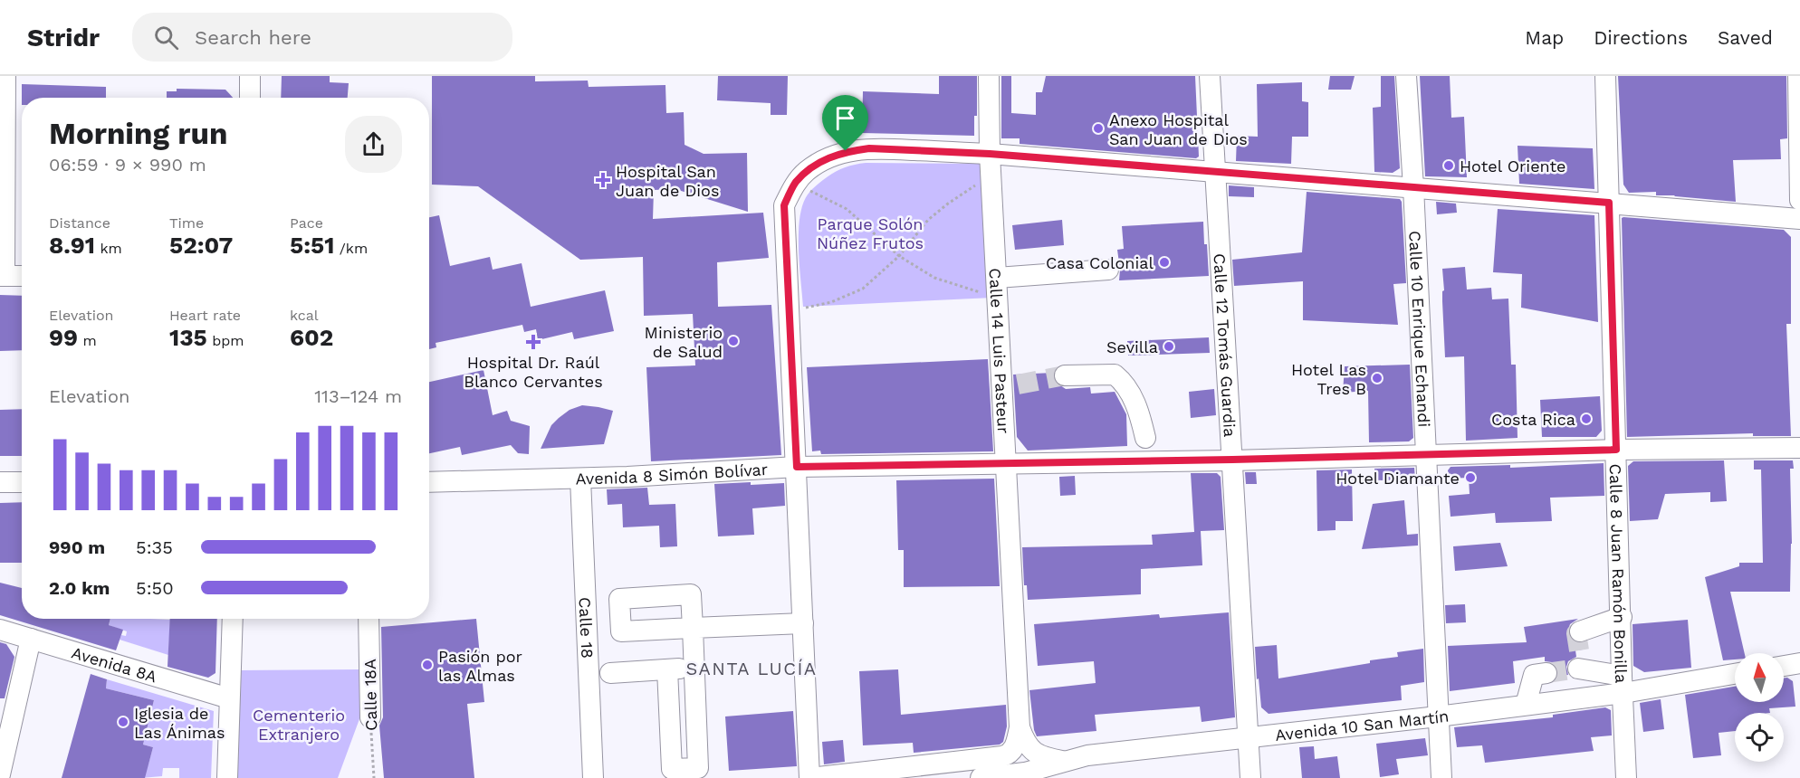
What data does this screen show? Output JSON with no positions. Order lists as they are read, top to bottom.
{
  "streets": {
    "street": [
      "Calle 10 Enrique Echandi",
      "Calle 12 Tomás Guardia",
      "Calle 14 Luis Pasteur",
      "Avenida 8 Simón Bolívar",
      "Calle 8 Juan Ramón Bonilla",
      "Calle 18",
      "Avenida 8A",
      "Calle 18A",
      "Avenida 10 San Martín"
    ]
  },
  "crossings": [
    ["Calle 10 Enrique Echandi", "Avenida 8 Simón Bolívar"],
    ["Calle 10 Enrique Echandi", "Avenida 10 San Martín"],
    ["Calle 12 Tomás Guardia", "Avenida 8 Simón Bolívar"],
    ["Calle 12 Tomás Guardia", "Avenida 10 San Martín"],
    ["Calle 14 Luis Pasteur", "Avenida 8 Simón Bolívar"],
    ["Calle 14 Luis Pasteur", "Avenida 10 San Martín"],
    ["Avenida 8 Simón Bolívar", "Calle 8 Juan Ramón Bonilla"],
    ["Avenida 8 Simón Bolívar", "Calle 18"],
    ["Calle 8 Juan Ramón Bonilla", "Avenida 10 San Martín"]
  ],
  "districts": ["SANTA LUCÍA"],
  "parks": ["Parque Solón Núñez Frutos", "Cementerio Extranjero"],
  "places": {
    "other": [
      "Anexo Hospital San Juan de Dios",
      "Hotel Oriente",
      "Casa Colonial",
      "Ministerio de Salud",
      "Sevilla",
      "Hotel Las Tres B",
      "Costa Rica",
      "Hotel Diamante",
      "Pasión por las Almas",
      "Iglesia de Las Ánimas"
    ],
    "health": ["Hospital San Juan de Dios", "Hospital Dr. Raúl Blanco Cervantes"]
  },
  "north": "top",
  "page": {
    "header": "Stridr",
    "search": "Search here",
    "nav": ["Map", "Directions", "Saved"],
    "heading": ["Morning run", "06:59 · 9 × 990 m"],
    "stats": [
      ["Distance", "8.91 km"],
      ["Time", "52:07"],
      ["Pace", "5:51 /km"],
      ["Elevation", "99 m"],
      ["Heart rate", "135 bpm"],
      ["kcal", "602"]
    ],
    "chart": ["Elevation", "113–124 m"],
    "list": [
      {
        "name": "990 m",
        "note": "5:35"
      },
      {
        "name": "2.0 km",
        "note": "5:50"
      }
    ]
  }
}
